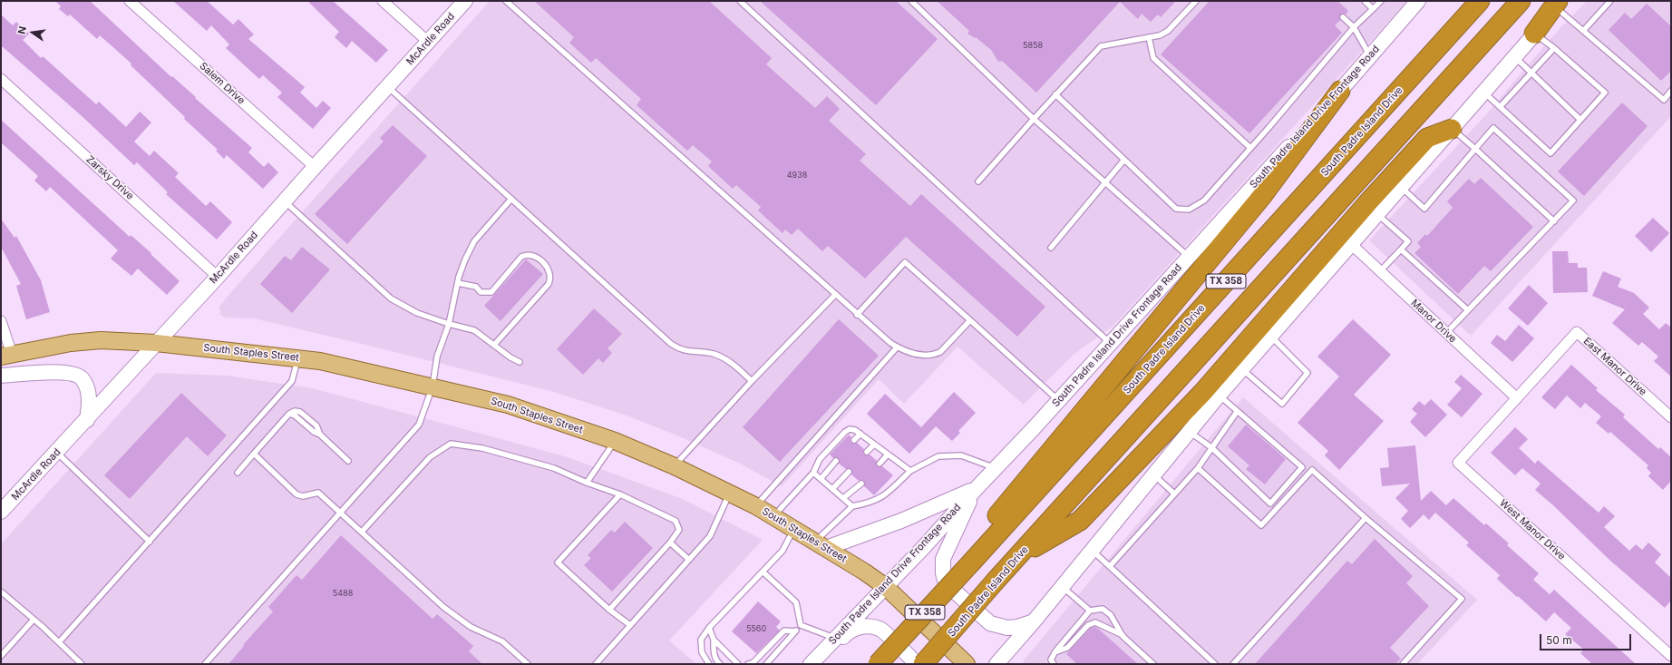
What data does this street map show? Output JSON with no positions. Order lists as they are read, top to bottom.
{
  "streets": {
    "highway": ["South Padre Island Drive", "TX 358"],
    "main road": ["McArdle Road", "South Padre Island Drive Frontage Road", "South Staples Street"],
    "street": [
      "Salem Drive",
      "Zarsky Drive",
      "Manor Drive",
      "East Manor Drive",
      "West Manor Drive"
    ]
  },
  "crossings": [
    ["McArdle Road", "Salem Drive"],
    ["McArdle Road", "Zarsky Drive"],
    ["McArdle Road", "South Staples Street"],
    ["South Padre Island Drive Frontage Road", "South Staples Street"],
    ["Manor Drive", "East Manor Drive"],
    ["Manor Drive", "West Manor Drive"],
    ["East Manor Drive", "West Manor Drive"]
  ],
  "house_numbers": [
    "5858",
    "4938",
    "5488",
    "5560"
  ],
  "scale_bar": "50 m",
  "north": "left"
}
